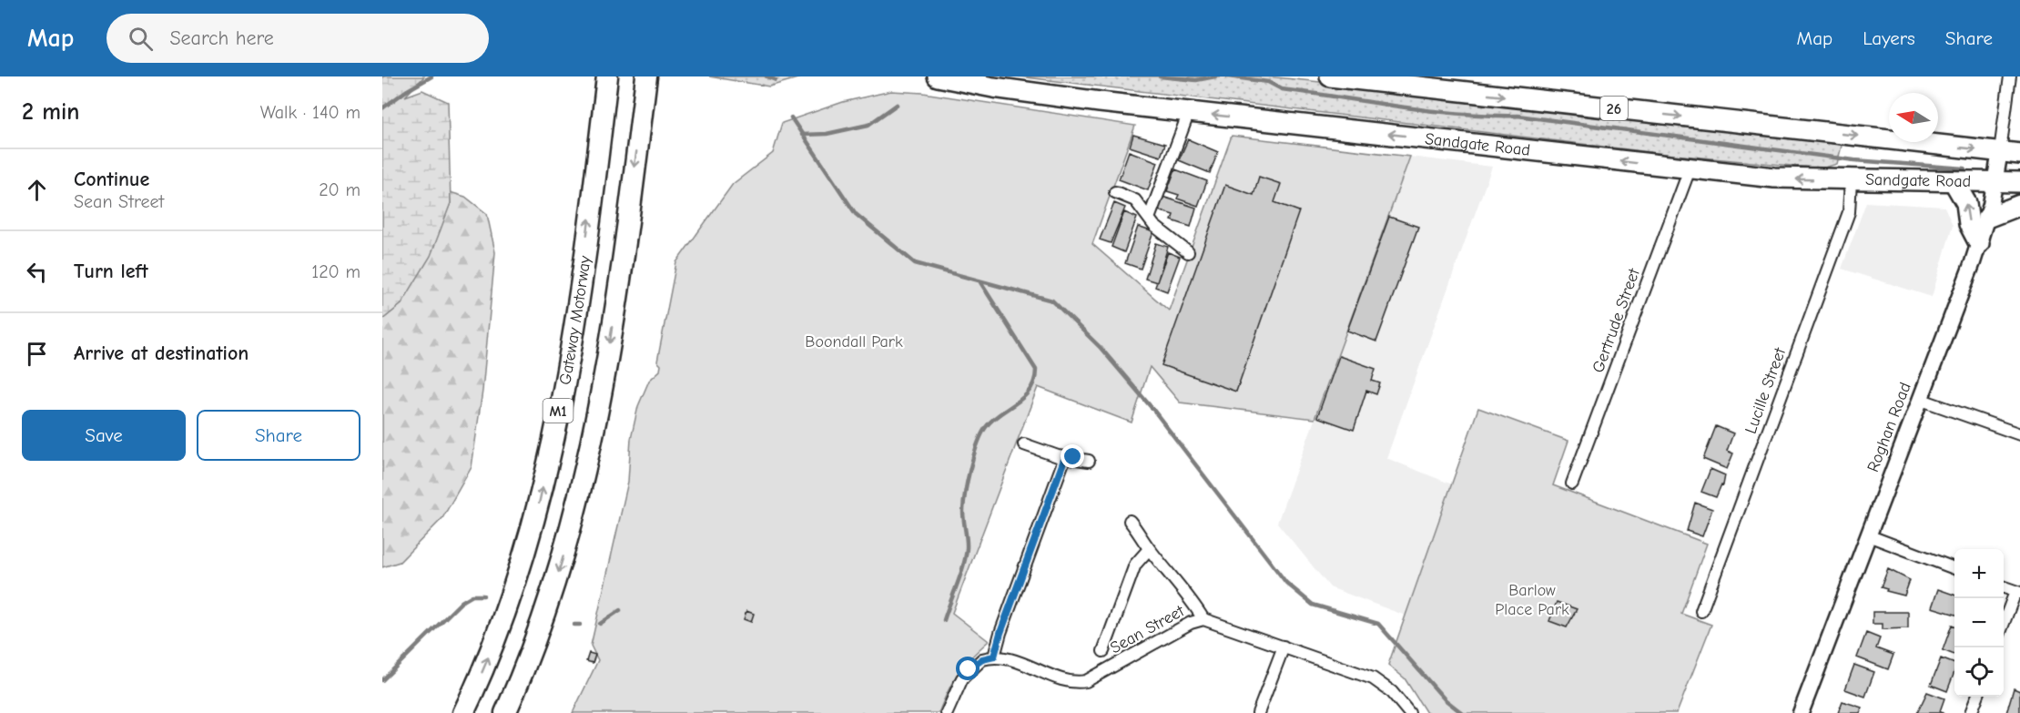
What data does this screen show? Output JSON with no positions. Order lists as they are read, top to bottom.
{
  "streets": {
    "highway": [
      "26",
      "Sandgate Road",
      "Gateway Motorway",
      "M1"
    ],
    "main road": ["Roghan Road"],
    "street": ["Gertrude Street", "Lucille Street", "Sean Street"]
  },
  "crossings": [
    ["Sandgate Road", "Gertrude Street"],
    ["Sandgate Road", "Lucille Street"],
    ["Sandgate Road", "Roghan Road"]
  ],
  "parks": ["Boondall Park", "Barlow Place Park"],
  "north": "left",
  "page": {
    "header": "Map",
    "search": "Search here",
    "nav": ["Map", "Layers", "Share"],
    "heading": ["2 min", "Walk · 140 m"],
    "list": [
      ["Continue", "Sean Street", "20 m"],
      ["Turn left", "120 m"],
      "Arrive at destination"
    ],
    "buttons": ["Save", "Share"],
    "map_buttons": ["+", "−"]
  }
}
